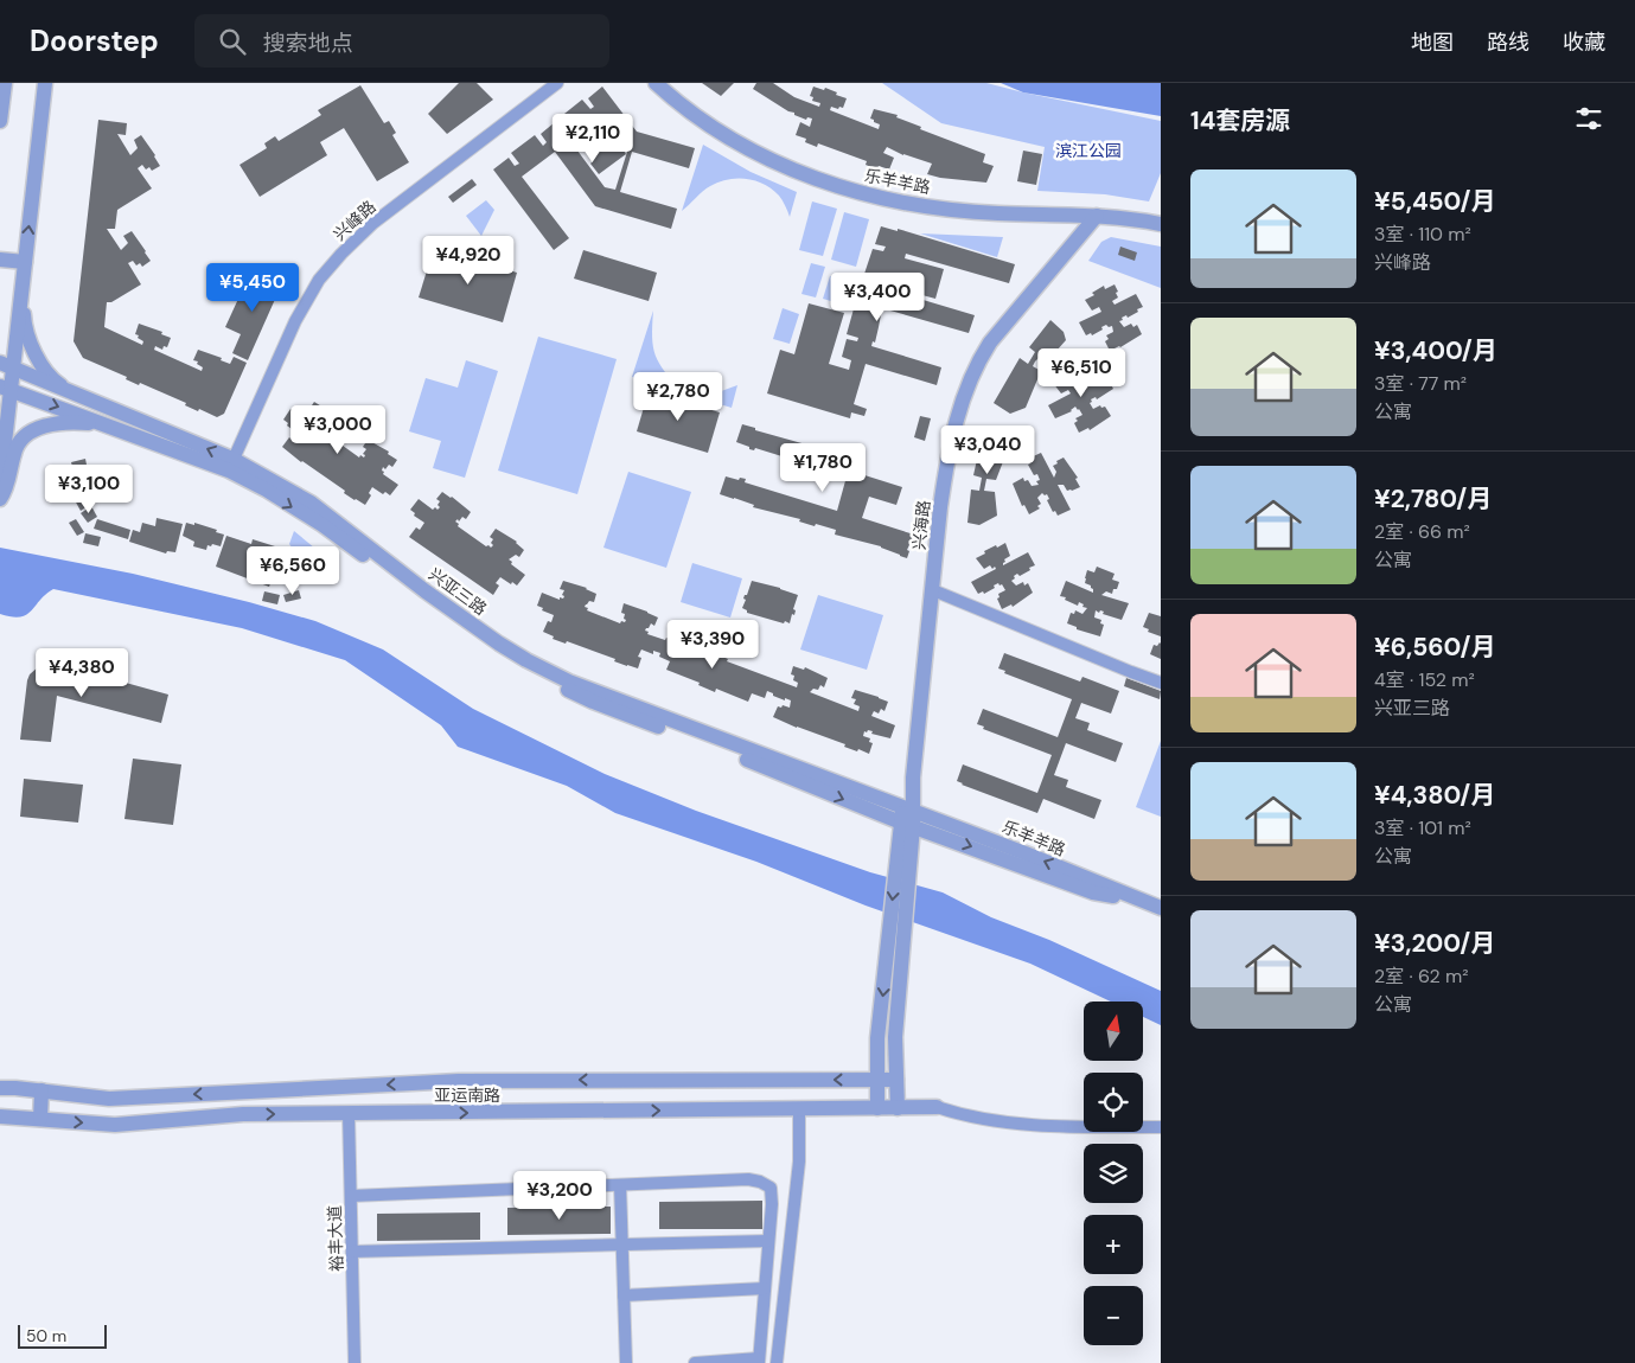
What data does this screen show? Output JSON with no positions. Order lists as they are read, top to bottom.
{
  "streets": {
    "street": [
      "乐羊羊路",
      "兴峰路",
      "兴海路",
      "兴亚三路",
      "亚运南路",
      "裕丰大道"
    ]
  },
  "crossings": [
    ["乐羊羊路", "兴海路"],
    ["乐羊羊路", "兴亚三路"],
    ["兴峰路", "兴亚三路"],
    ["兴海路", "兴亚三路"],
    ["亚运南路", "裕丰大道"]
  ],
  "parks": ["滨江公园"],
  "scale_bar": "50 m",
  "north": "top",
  "page": {
    "header": "Doorstep",
    "search": "搜索地点",
    "nav": ["地图", "路线", "收藏"],
    "heading": "14套房源",
    "price": [
      "¥2,110",
      "¥4,920",
      "¥5,450",
      "¥3,400",
      "¥6,510",
      "¥2,780",
      "¥3,000",
      "¥3,040",
      "¥1,780",
      "¥3,100",
      "¥6,560",
      "¥3,390",
      "¥4,380",
      "¥3,200"
    ],
    "list": [
      {
        "name": "¥5,450/月",
        "note": "3室 · 110 m² · 兴峰路"
      },
      {
        "name": "¥3,400/月",
        "note": "3室 · 77 m² · 公寓"
      },
      {
        "name": "¥2,780/月",
        "note": "2室 · 66 m² · 公寓"
      },
      {
        "name": "¥6,560/月",
        "note": "4室 · 152 m² · 兴亚三路"
      },
      {
        "name": "¥4,380/月",
        "note": "3室 · 101 m² · 公寓"
      },
      {
        "name": "¥3,200/月",
        "note": "2室 · 62 m² · 公寓"
      }
    ],
    "map_buttons": ["+", "−"],
    "scale": "50 m"
  }
}
